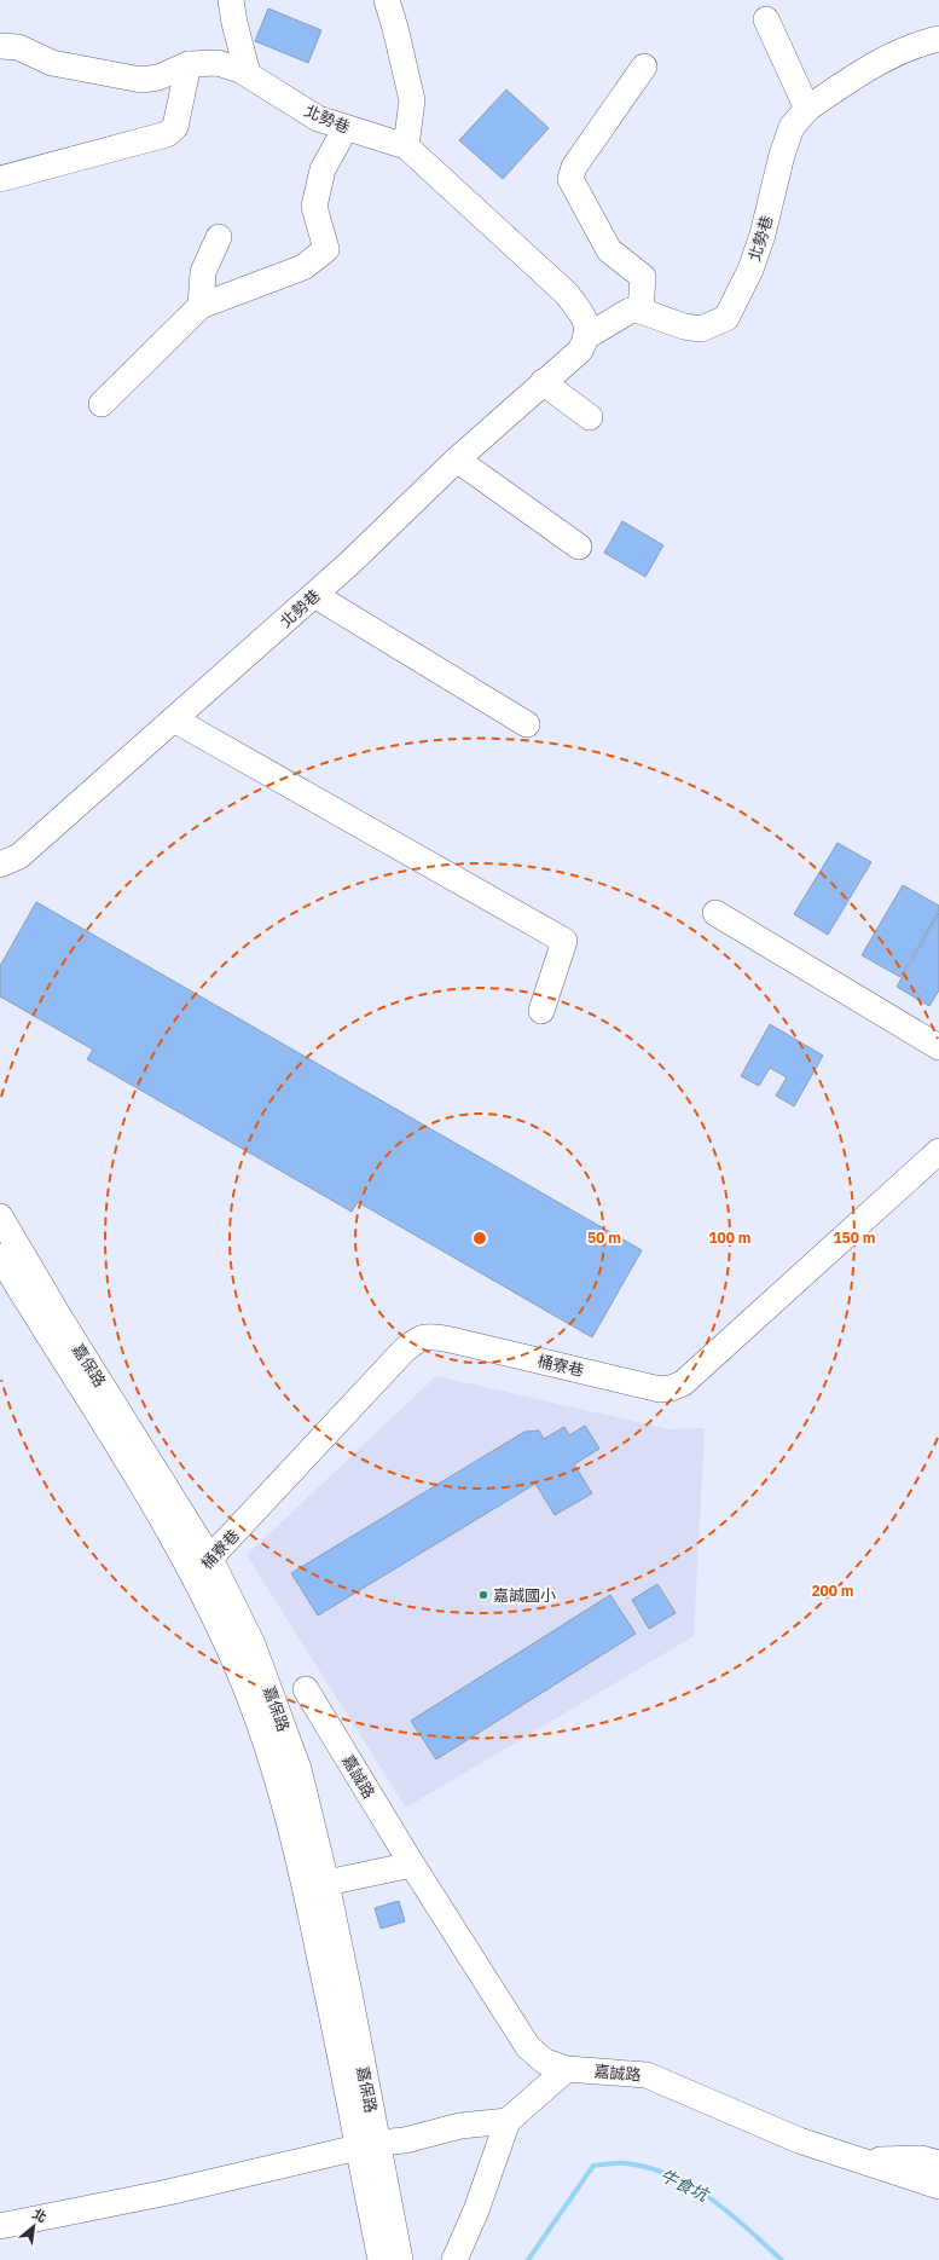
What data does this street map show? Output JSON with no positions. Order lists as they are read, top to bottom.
{
  "streets": {
    "street": [
      "北勢巷",
      "嘉保路",
      "桶寮巷",
      "嘉誠路"
    ]
  },
  "crossings": [
    ["嘉保路", "桶寮巷"]
  ],
  "water": ["牛食坑"],
  "places": ["嘉誠國小"],
  "north": "top right",
  "rings": [
    "50 m",
    "100 m",
    "150 m",
    "200 m"
  ]
}
